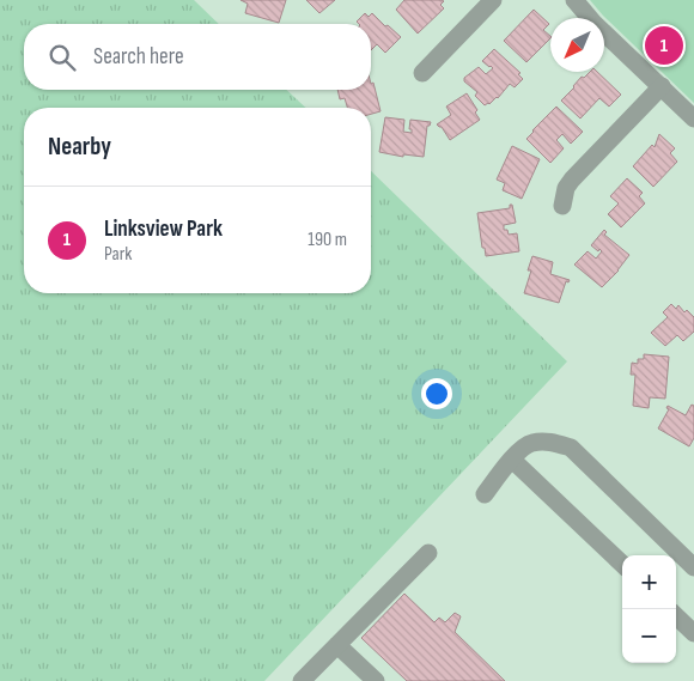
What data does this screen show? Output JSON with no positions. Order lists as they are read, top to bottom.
{
  "north": "bottom left",
  "page": {
    "pins": "1",
    "search": "Search here",
    "heading": "Nearby",
    "list": [
      {
        "mark": "1",
        "name": "Linksview Park",
        "note": "Park",
        "value": "190 m"
      }
    ],
    "map_buttons": ["+", "−"]
  }
}
